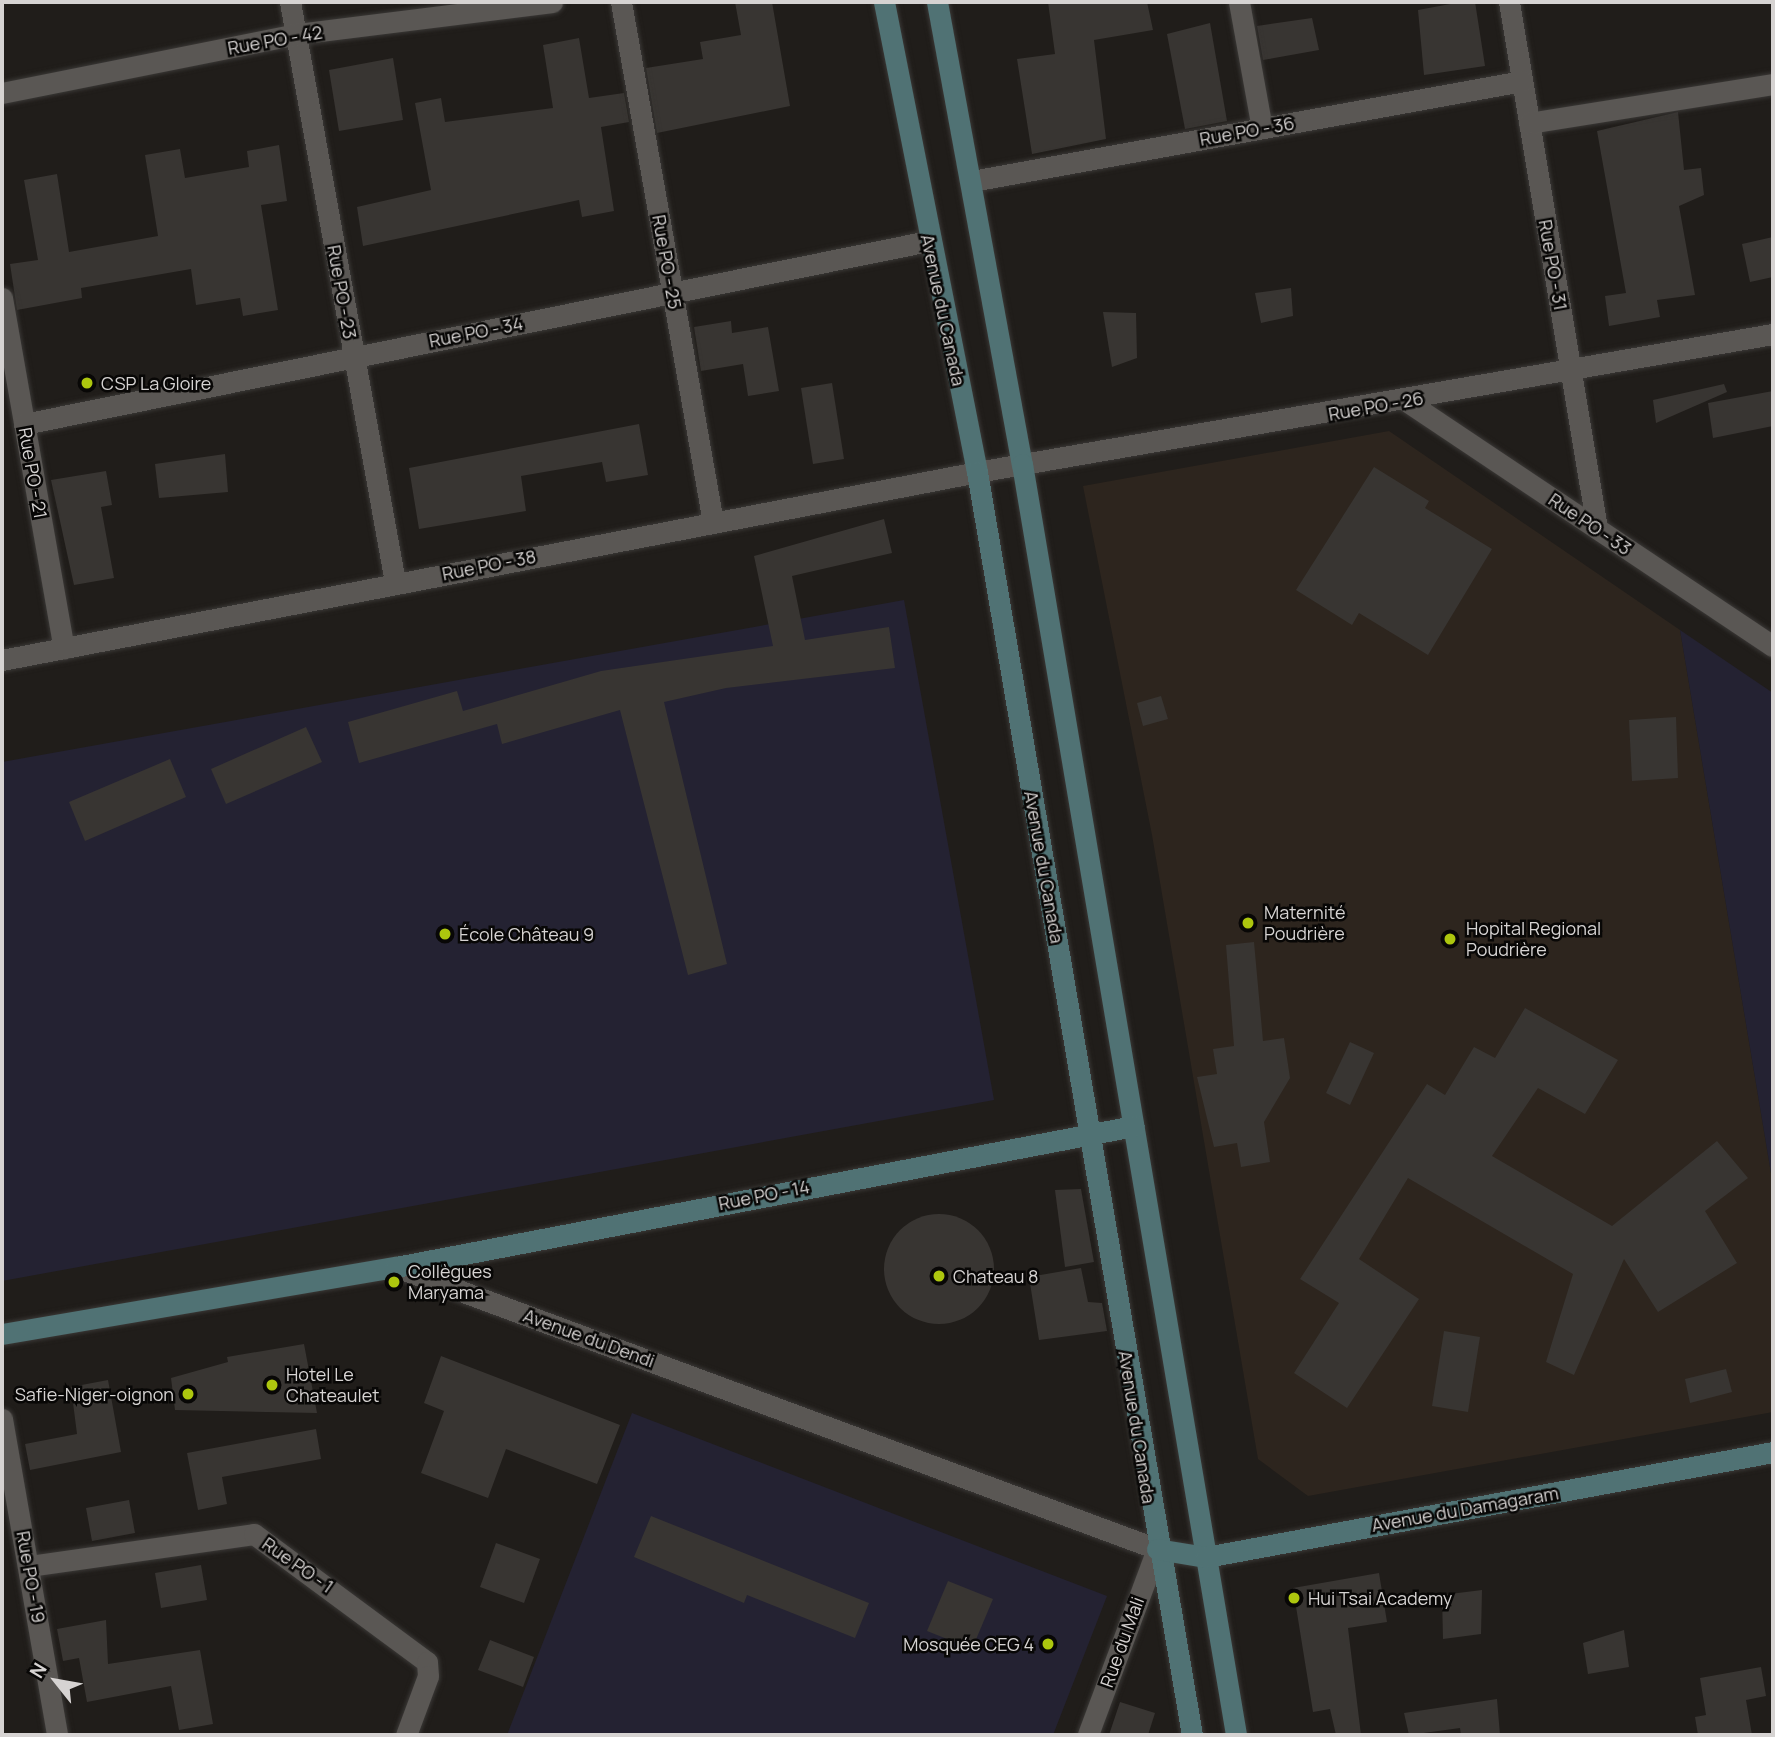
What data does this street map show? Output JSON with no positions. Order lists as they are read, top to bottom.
{
  "streets": {
    "street": [
      "Rue PO - 42",
      "Rue PO - 36",
      "Rue PO - 25",
      "Rue PO - 31",
      "Rue PO - 23",
      "Avenue du Canada",
      "Rue PO - 34",
      "Rue PO - 26",
      "Rue PO - 21",
      "Rue PO - 33",
      "Rue PO - 38",
      "Rue PO - 14",
      "Avenue du Dendi",
      "Avenue du Damagaram",
      "Rue PO - 1",
      "Rue PO - 19",
      "Rue du Mali"
    ]
  },
  "crossings": [
    ["Rue PO - 42", "Rue PO - 23"],
    ["Rue PO - 36", "Rue PO - 31"],
    ["Rue PO - 25", "Rue PO - 34"],
    ["Rue PO - 25", "Rue PO - 38"],
    ["Rue PO - 31", "Rue PO - 26"],
    ["Rue PO - 31", "Rue PO - 33"],
    ["Rue PO - 23", "Rue PO - 34"],
    ["Rue PO - 23", "Rue PO - 38"],
    ["Avenue du Canada", "Rue PO - 34"],
    ["Avenue du Canada", "Rue PO - 26"],
    ["Avenue du Canada", "Rue PO - 38"],
    ["Avenue du Canada", "Rue PO - 14"],
    ["Avenue du Canada", "Avenue du Dendi"],
    ["Avenue du Canada", "Avenue du Damagaram"],
    ["Avenue du Canada", "Rue du Mali"],
    ["Rue PO - 34", "Rue PO - 21"],
    ["Rue PO - 26", "Rue PO - 33"],
    ["Rue PO - 26", "Rue PO - 38"],
    ["Rue PO - 21", "Rue PO - 38"],
    ["Rue PO - 14", "Avenue du Dendi"],
    ["Avenue du Dendi", "Avenue du Damagaram"],
    ["Avenue du Dendi", "Rue du Mali"],
    ["Avenue du Damagaram", "Rue du Mali"],
    ["Rue PO - 1", "Rue PO - 19"]
  ],
  "places": [
    "CSP La Gloire",
    "Maternité Poudrière",
    "École Château 9",
    "Hopital Regional Poudrière",
    "Chateau 8",
    "Collègues Maryama",
    "Hotel Le Chateaulet",
    "Safie-Niger-oignon",
    "Hui Tsai Academy",
    "Mosquée CEG 4"
  ],
  "north": "top left"
}
